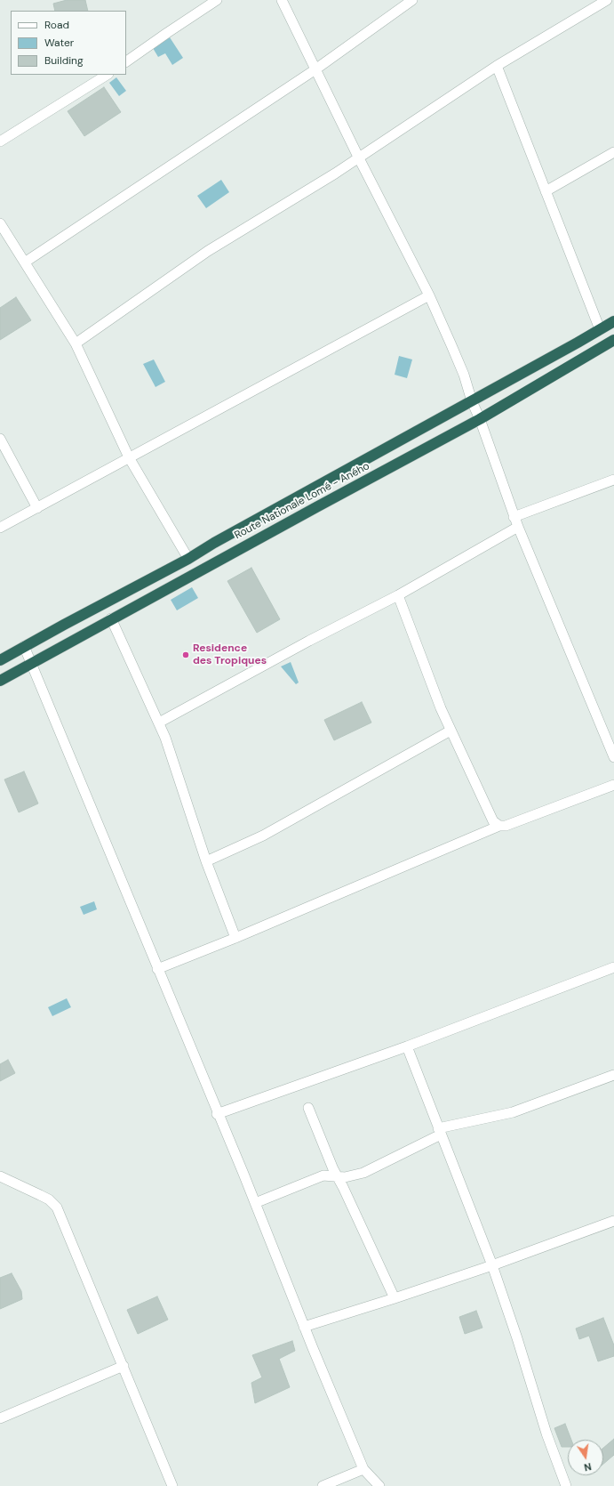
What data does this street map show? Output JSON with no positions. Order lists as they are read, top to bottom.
{
  "streets": {
    "highway": ["Route Nationale Lomé - Aného"]
  },
  "places": ["Residence des Tropiques"],
  "legend": ["Road", "Water", "Building"],
  "north": "bottom"
}
